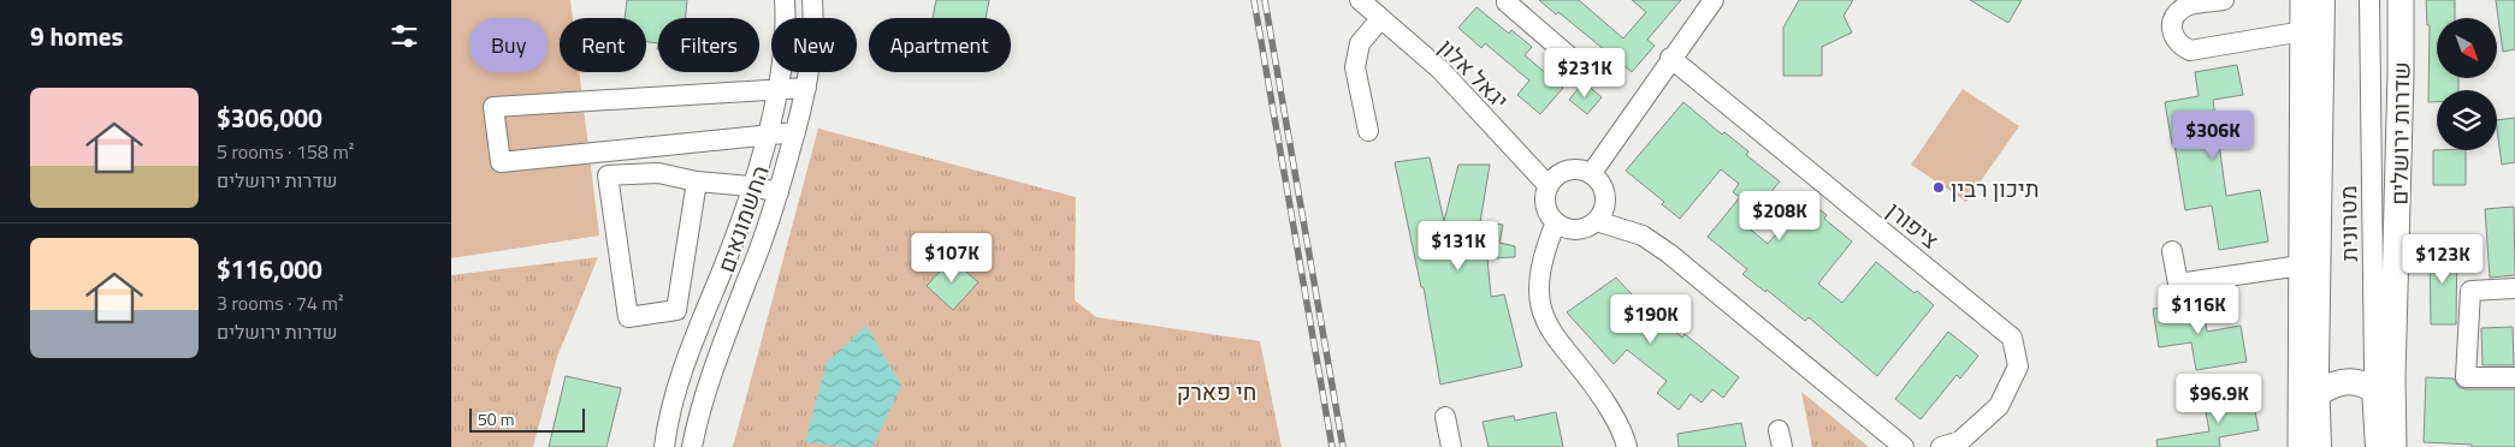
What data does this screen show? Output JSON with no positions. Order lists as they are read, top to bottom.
{
  "streets": {
    "main road": ["שדרות ירושלים"],
    "street": [
      "יגאל אלון",
      "החשמונאים",
      "מטרונית",
      "ציפורן"
    ]
  },
  "parks": ["חי פארק"],
  "places": ["תיכון רבין"],
  "scale_bar": "50 m",
  "north": "bottom right",
  "page": {
    "heading": "9 homes",
    "chip": [
      "Buy",
      "Rent",
      "Filters",
      "New",
      "Apartment"
    ],
    "price": [
      "$231K",
      "$306K",
      "$208K",
      "$131K",
      "$107K",
      "$123K",
      "$116K",
      "$190K",
      "$96.9K"
    ],
    "list": [
      {
        "name": "$306,000",
        "note": "5 rooms · 158 m² · שדרות ירושלים"
      },
      {
        "name": "$116,000",
        "note": "3 rooms · 74 m² · שדרות ירושלים"
      }
    ],
    "scale": "50 m"
  }
}
